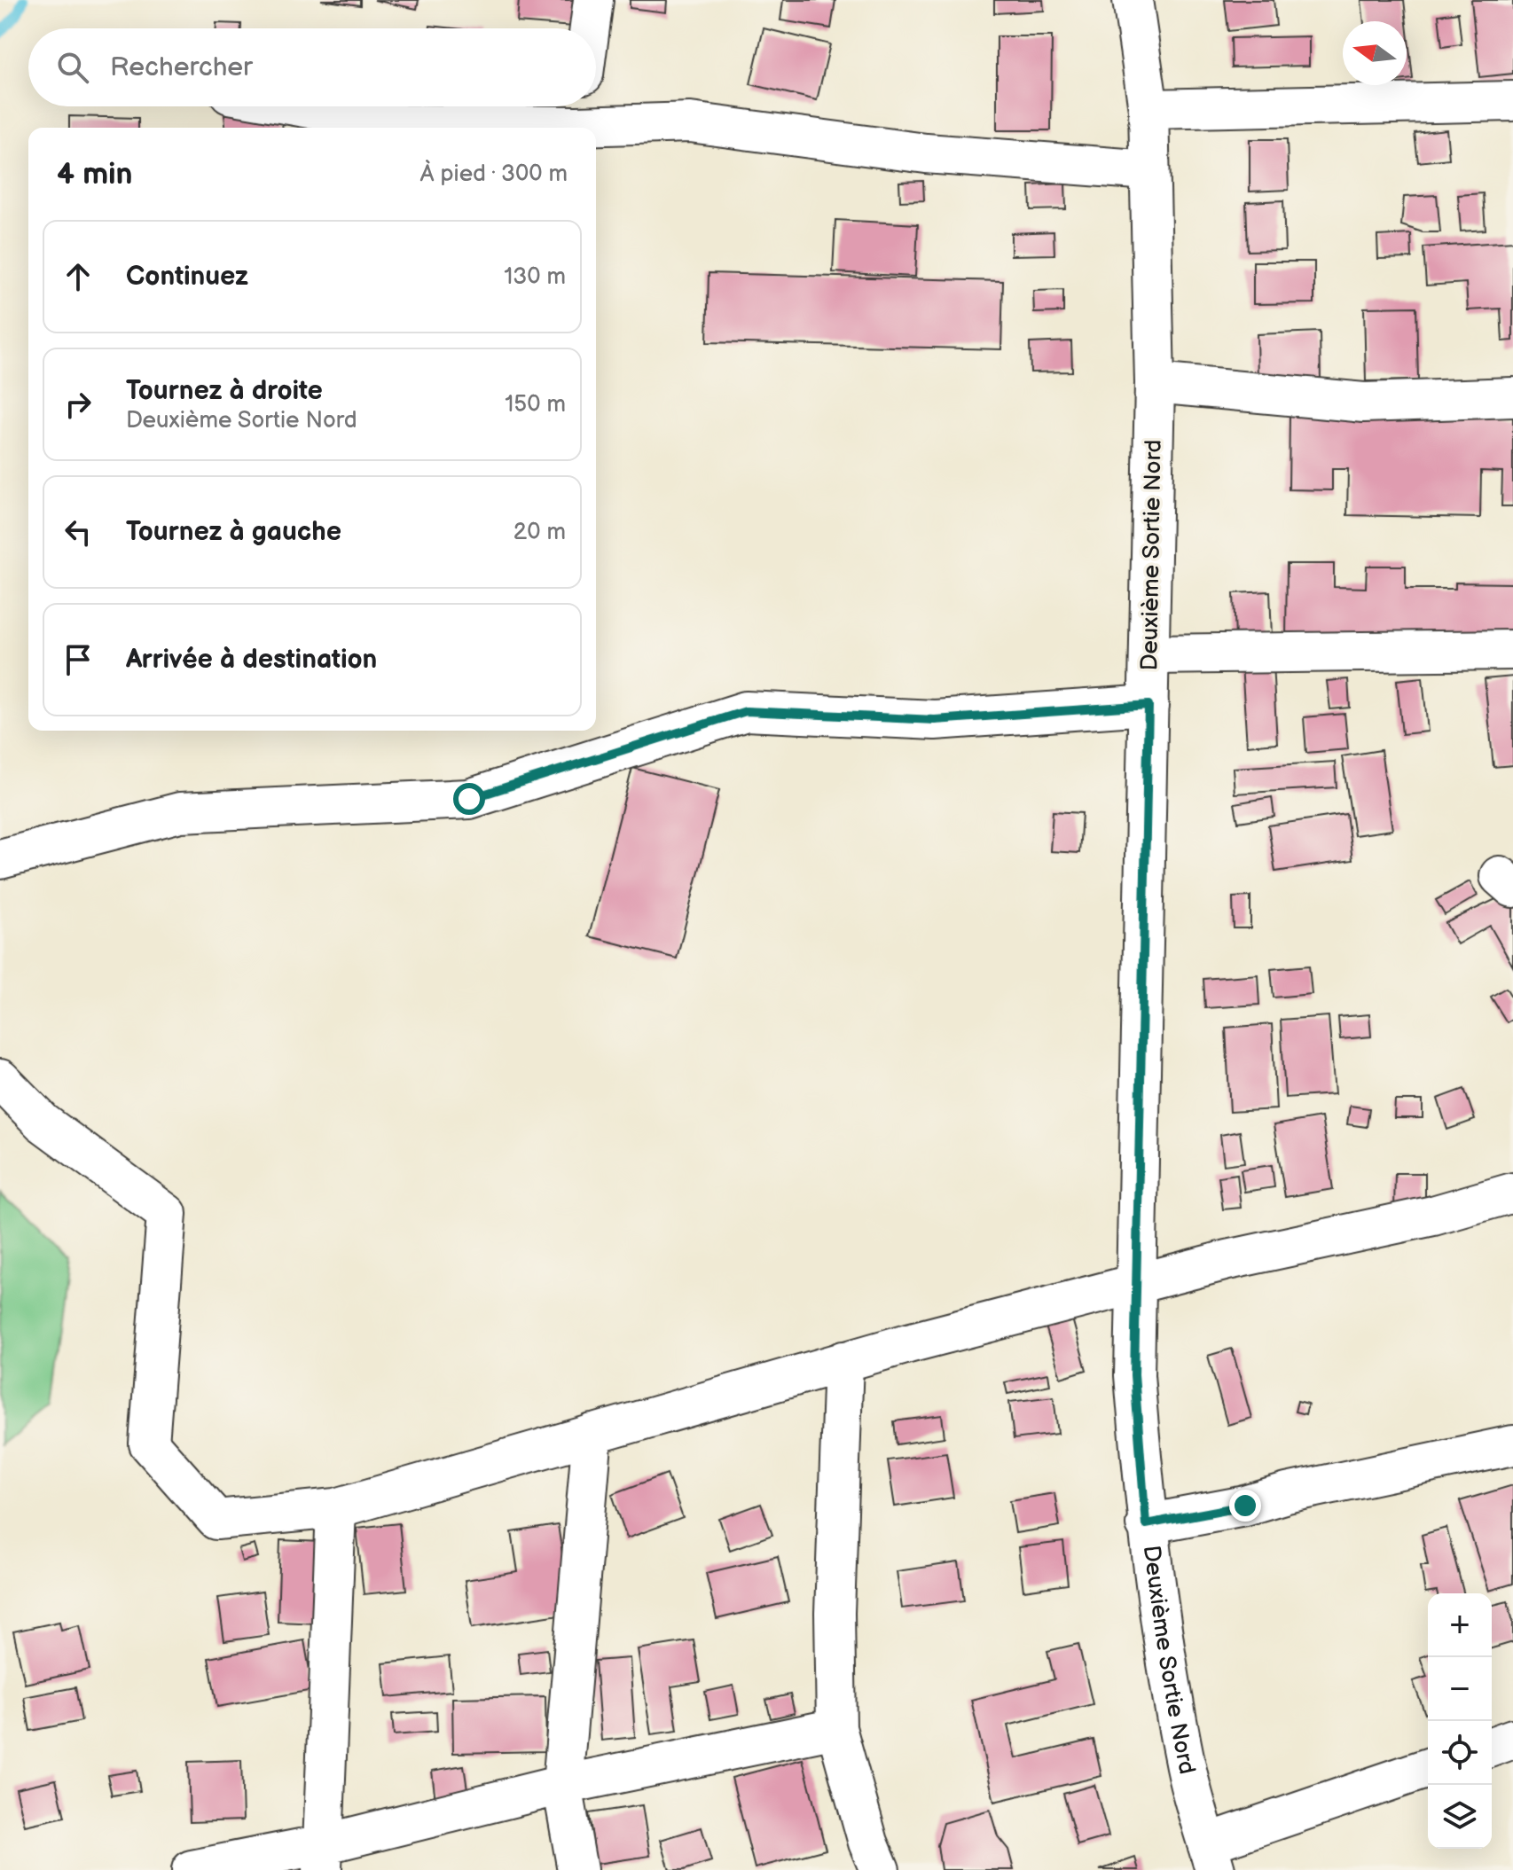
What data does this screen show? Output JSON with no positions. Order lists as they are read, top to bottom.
{
  "streets": {
    "street": ["Deuxième Sortie Nord"]
  },
  "north": "left",
  "page": {
    "search": "Rechercher",
    "heading": ["4 min", "À pied · 300 m"],
    "list": [
      ["Continuez", "130 m"],
      ["Tournez à droite", "Deuxième Sortie Nord", "150 m"],
      ["Tournez à gauche", "20 m"],
      "Arrivée à destination"
    ],
    "map_buttons": ["+", "−"]
  }
}
